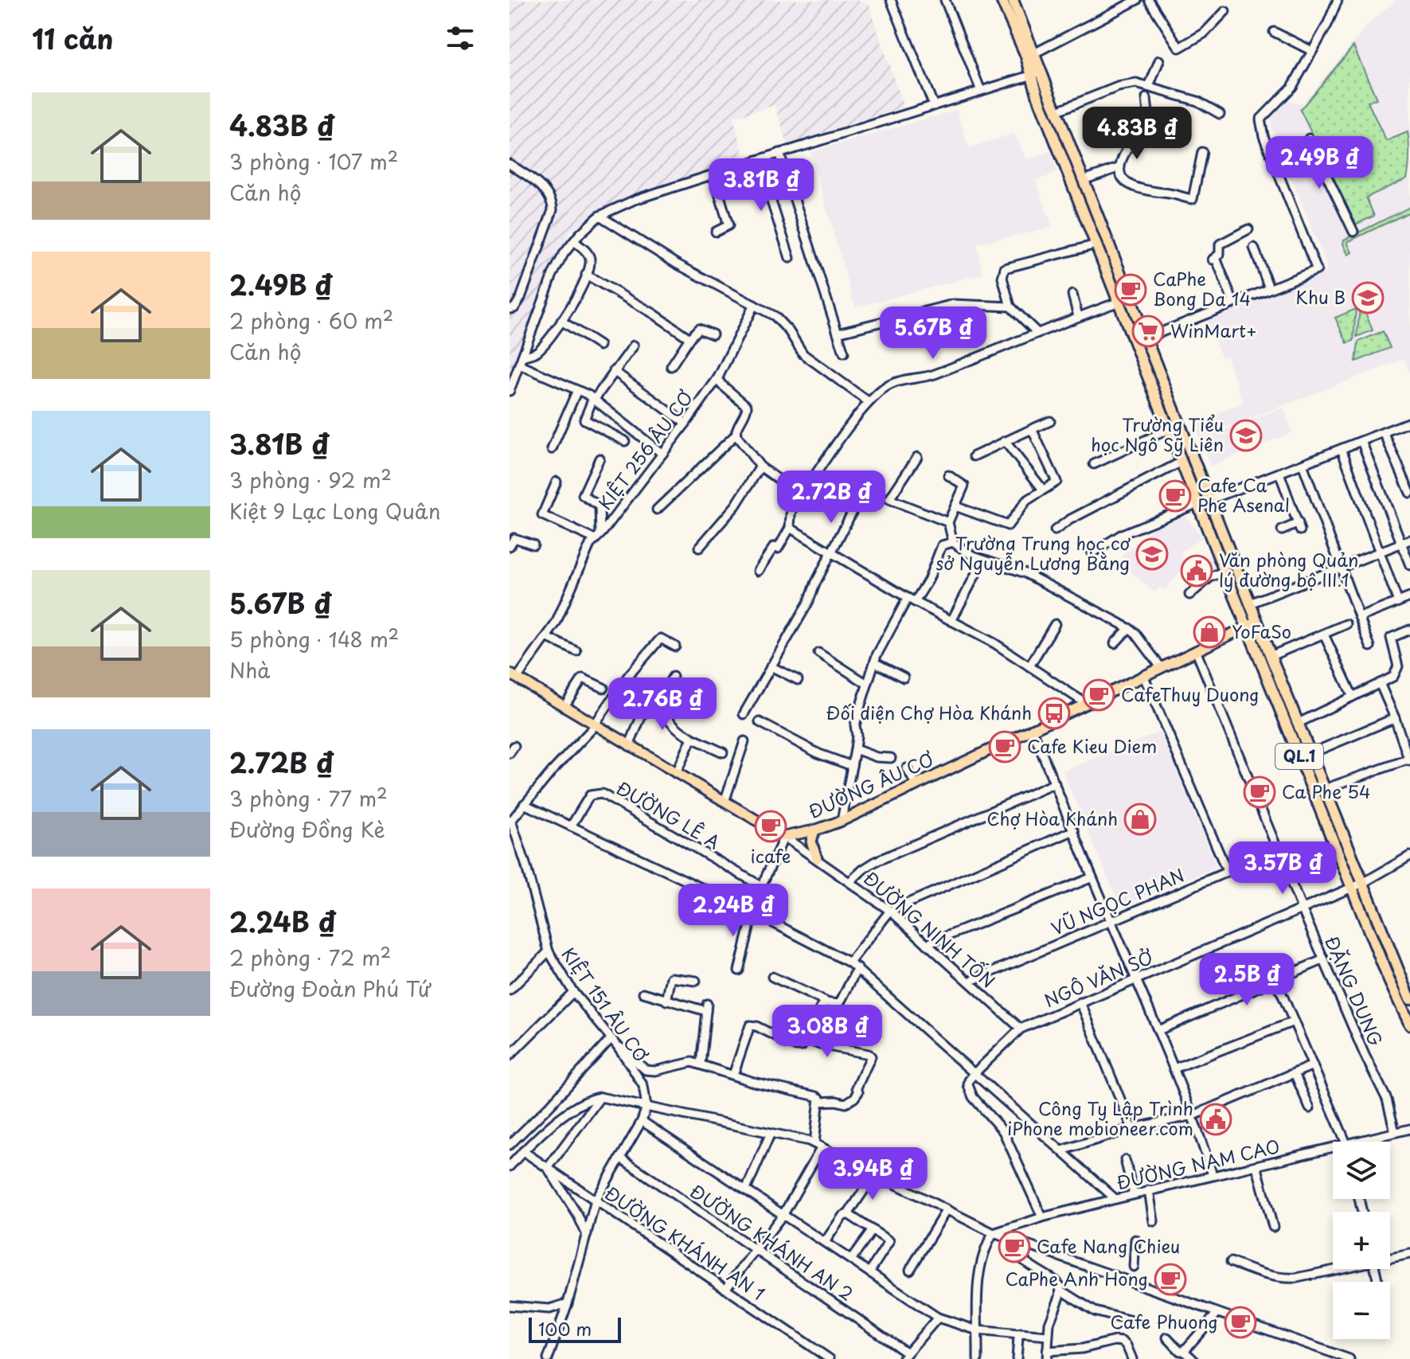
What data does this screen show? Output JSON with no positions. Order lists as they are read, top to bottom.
{
  "streets": {
    "highway": ["QL.1"],
    "main road": ["ĐƯỜNG ÂU CƠ"],
    "street": [
      "KIỆT 256 ÂU CƠ",
      "ĐƯỜNG LÊ A",
      "VŨ NGỌC PHAN",
      "ĐƯỜNG NINH TỐN",
      "NGÔ VĂN SỞ",
      "ĐẶNG DUNG",
      "KIỆT 151 ÂU CƠ",
      "ĐƯỜNG NAM CAO",
      "ĐƯỜNG KHÁNH AN 2",
      "ĐƯỜNG KHÁNH AN 1"
    ]
  },
  "crossings": [
    ["QL.1", "ĐƯỜNG ÂU CƠ"],
    ["QL.1", "NGÔ VĂN SỞ"],
    ["ĐƯỜNG ÂU CƠ", "ĐƯỜNG NINH TỐN"],
    ["ĐƯỜNG ÂU CƠ", "ĐẶNG DUNG"],
    ["VŨ NGỌC PHAN", "ĐƯỜNG NINH TỐN"],
    ["VŨ NGỌC PHAN", "ĐẶNG DUNG"],
    ["ĐƯỜNG NINH TỐN", "NGÔ VĂN SỞ"],
    ["NGÔ VĂN SỞ", "ĐẶNG DUNG"],
    ["ĐẶNG DUNG", "ĐƯỜNG NAM CAO"]
  ],
  "places": {
    "cafe": [
      "CaPhe Bong Da 14",
      "Cafe Ca Phe Asenal",
      "CafeThuy Duong",
      "Cafe Kieu Diem",
      "Ca Phe 54",
      "icafe",
      "Cafe Nang Chieu",
      "CaPhe Anh Hong",
      "Cafe Phuong"
    ],
    "school or university": ["Khu B", "Trường Tiểu học Ngô Sỹ Liên", "Trường Trung học cơ sở Nguyễn Lương Bằng"],
    "supermarket": ["WinMart+"],
    "public building": ["Văn phòng Quản lý đường bộ III.1", "Công Ty Lập Trình iPhone mobioneer.com"],
    "shop": ["YoFaSo", "Chợ Hòa Khánh"],
    "bus stop": ["Đối diện Chợ Hòa Khánh"]
  },
  "scale_bar": "100 m",
  "page": {
    "heading": "11 căn",
    "list": [
      {
        "name": "4.83B ₫",
        "note": "3 phòng · 107 m² · Căn hộ"
      },
      {
        "name": "2.49B ₫",
        "note": "2 phòng · 60 m² · Căn hộ"
      },
      {
        "name": "3.81B ₫",
        "note": "3 phòng · 92 m² · Kiệt 9 Lạc Long Quân"
      },
      {
        "name": "5.67B ₫",
        "note": "5 phòng · 148 m² · Nhà"
      },
      {
        "name": "2.72B ₫",
        "note": "3 phòng · 77 m² · Đường Đồng Kè"
      },
      {
        "name": "2.24B ₫",
        "note": "2 phòng · 72 m² · Đường Đoàn Phú Tứ"
      }
    ],
    "price": [
      "4.83B ₫",
      "2.49B ₫",
      "3.81B ₫",
      "5.67B ₫",
      "2.72B ₫",
      "2.76B ₫",
      "3.57B ₫",
      "2.24B ₫",
      "2.5B ₫",
      "3.08B ₫",
      "3.94B ₫"
    ],
    "map_buttons": ["+", "−"],
    "scale": "100 m"
  }
}
